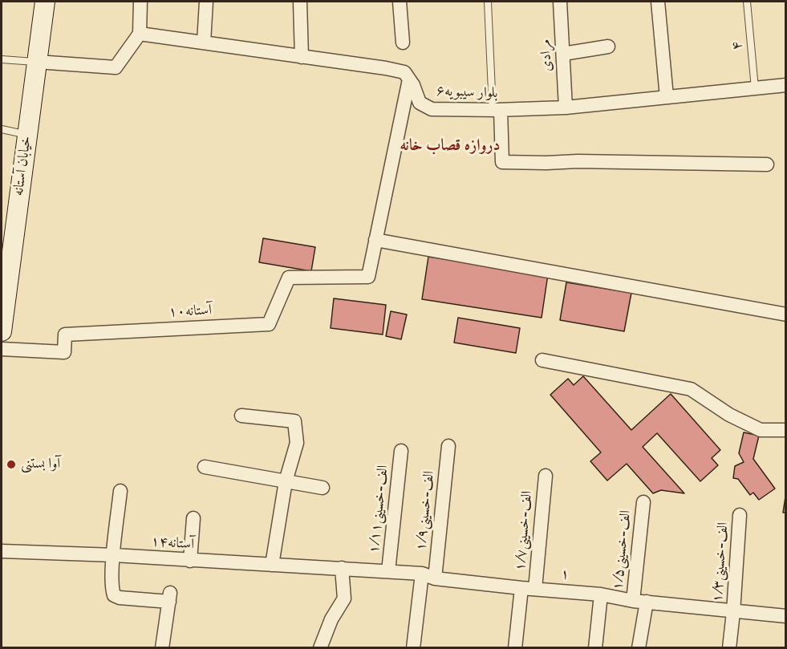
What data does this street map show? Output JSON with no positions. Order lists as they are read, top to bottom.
{
  "streets": {
    "street": [
      "مرادی",
      "۶بلوار سیبویه",
      "خیابان آستانه",
      "آستانه۱۰",
      "الف-خسینی۱/۱۱",
      "الف-خسینی۱/۹",
      "الف-خسینی۱/۷",
      "آستانه۱۴",
      "الف-خسینی۱/۵",
      "الف-خسینی۱/۳",
      "۱"
    ],
    "lane": ["۴"]
  },
  "crossings": [
    ["۴", "۶بلوار سیبویه"],
    ["مرادی", "۶بلوار سیبویه"],
    ["الف-خسینی۱/۱۱", "۱"],
    ["الف-خسینی۱/۹", "۱"],
    ["الف-خسینی۱/۷", "۱"],
    ["آستانه۱۴", "۱"],
    ["الف-خسینی۱/۵", "۱"],
    ["الف-خسینی۱/۳", "۱"]
  ],
  "districts": ["دروازه قصاب خانه"],
  "places": ["آوا بستنی"]
}
